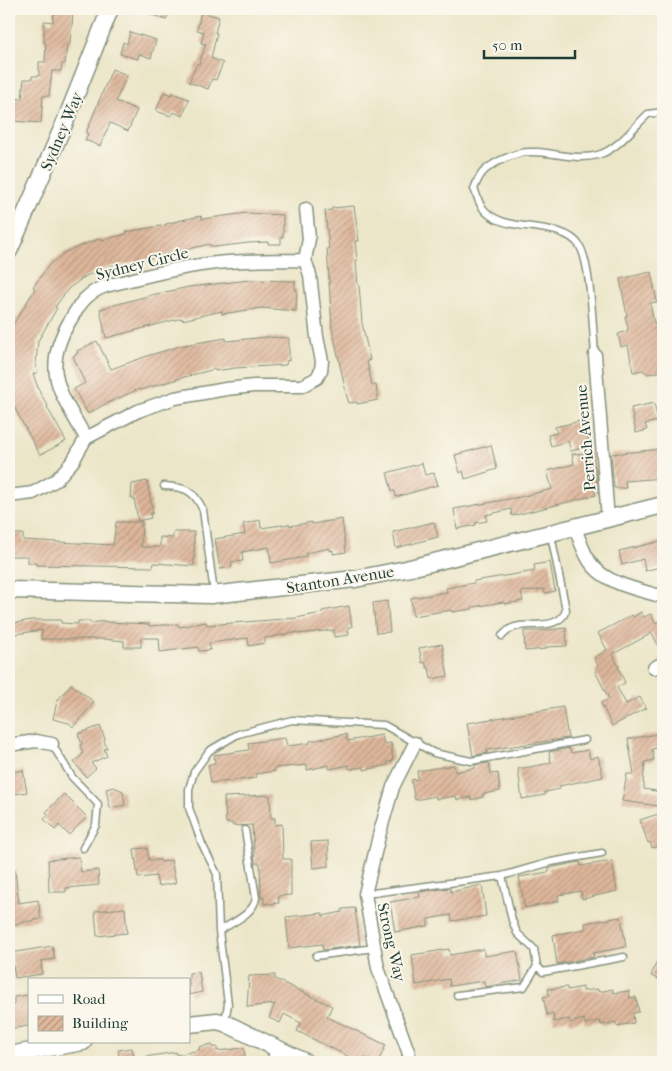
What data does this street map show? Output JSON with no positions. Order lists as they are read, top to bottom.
{
  "streets": {
    "street": [
      "Sydney Way",
      "Sydney Circle",
      "Perrich Avenue",
      "Stanton Avenue",
      "Strong Way"
    ]
  },
  "crossings": [
    ["Perrich Avenue", "Stanton Avenue"]
  ],
  "legend": ["Road", "Building"],
  "scale_bar": "50 m"
}
